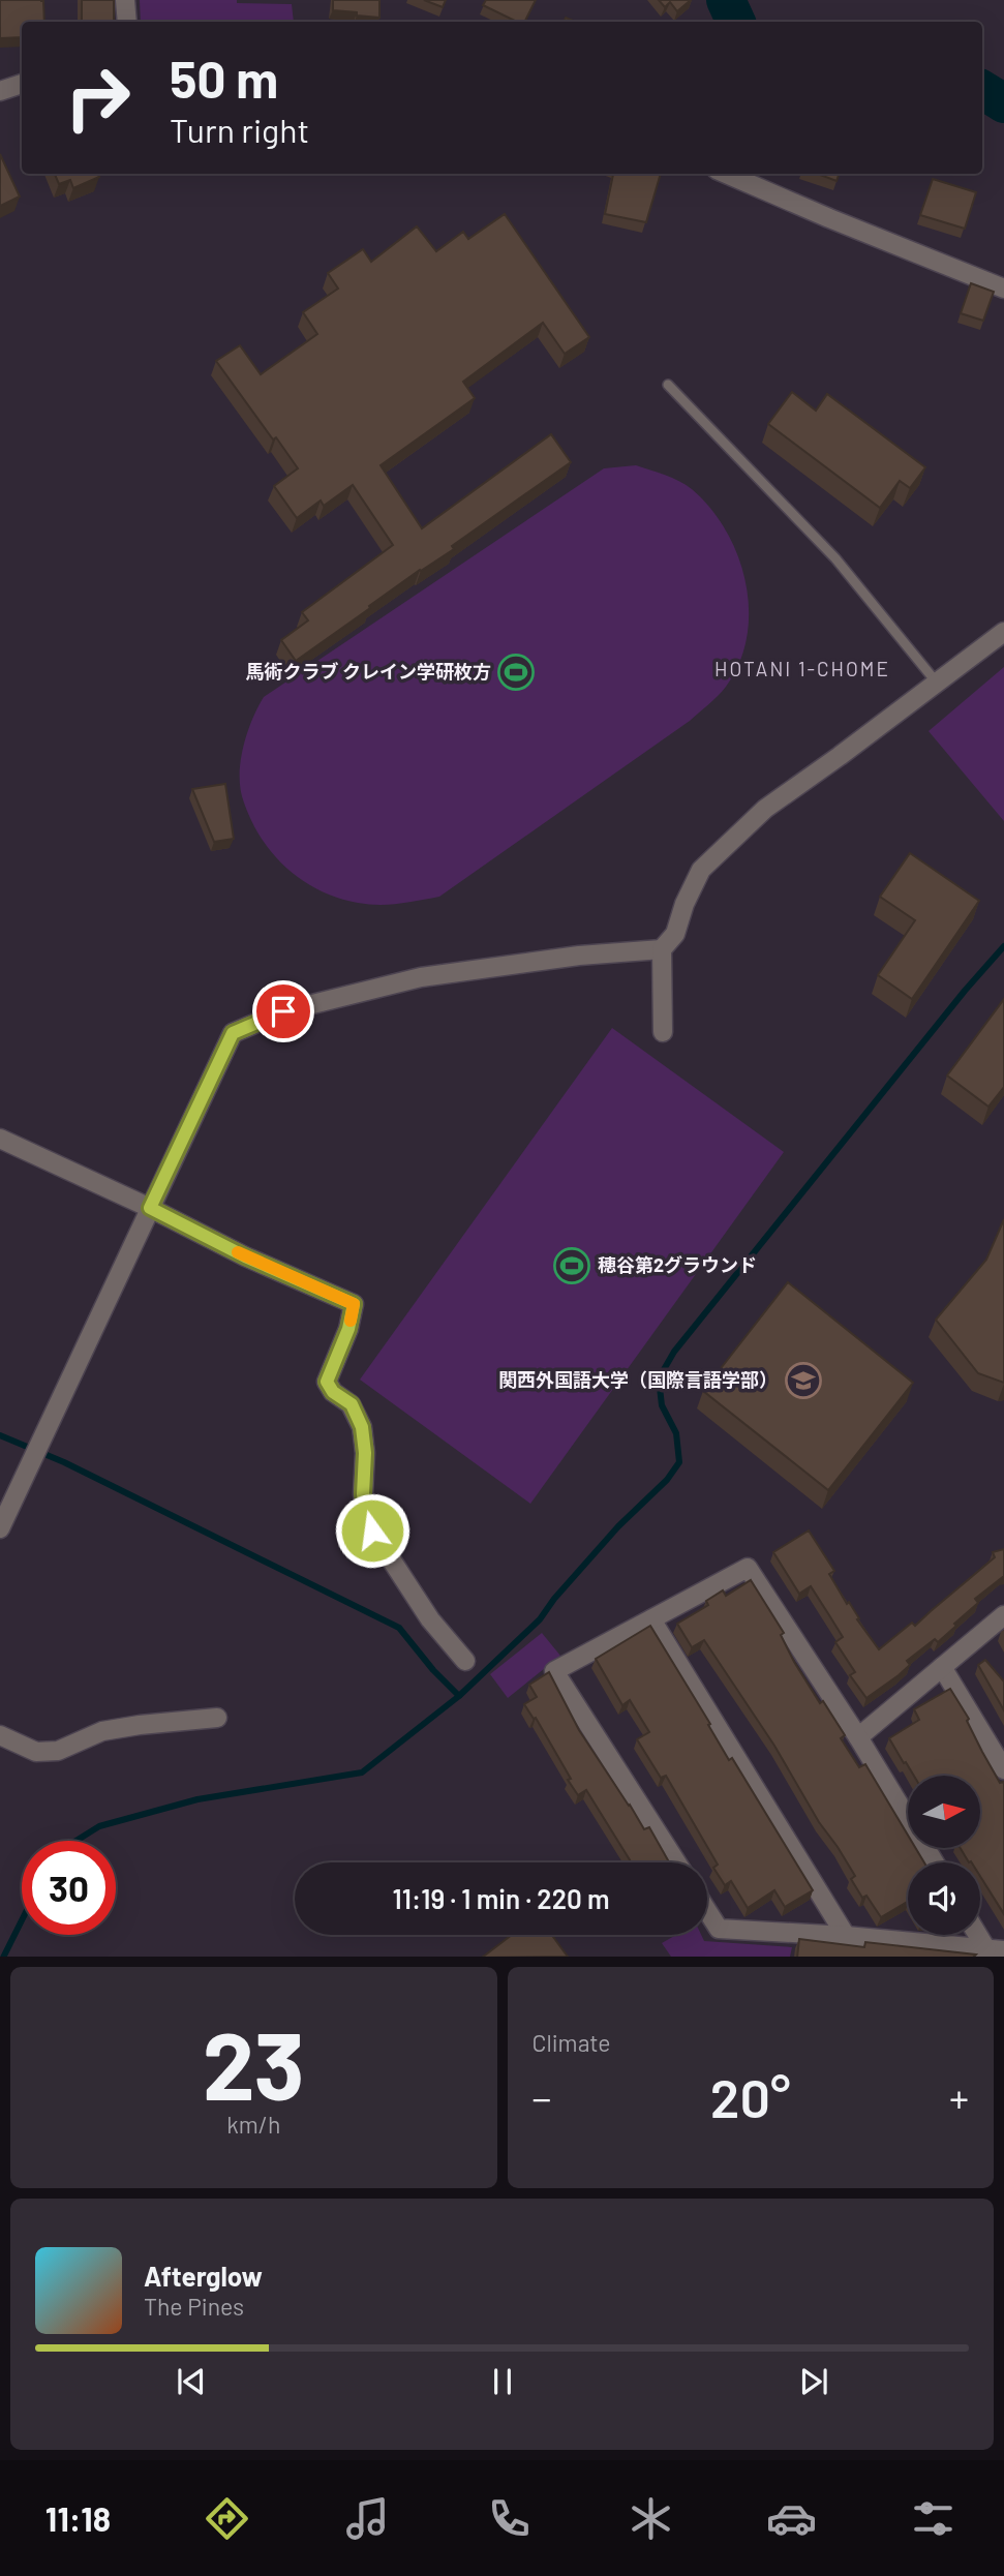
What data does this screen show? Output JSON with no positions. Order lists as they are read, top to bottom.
{
  "districts": ["HOTANI 1-CHOME"],
  "places": {
    "sports": ["馬術クラブ クレイン学研枚方", "穂谷第2グラウンド"],
    "school or university": ["関西外国語大学（国際言語学部）"]
  },
  "north": "right",
  "page": {
    "turn": ["50 m", "Turn right"],
    "limit": "30",
    "trip": "11:19 · 1 min · 220 m",
    "tile": [
      ["23", "km/h"],
      "Climate"
    ],
    "heat": ["−", "20°", "+"],
    "song": ["Afterglow", "The Pines"],
    "tabs": "11:18"
  }
}
